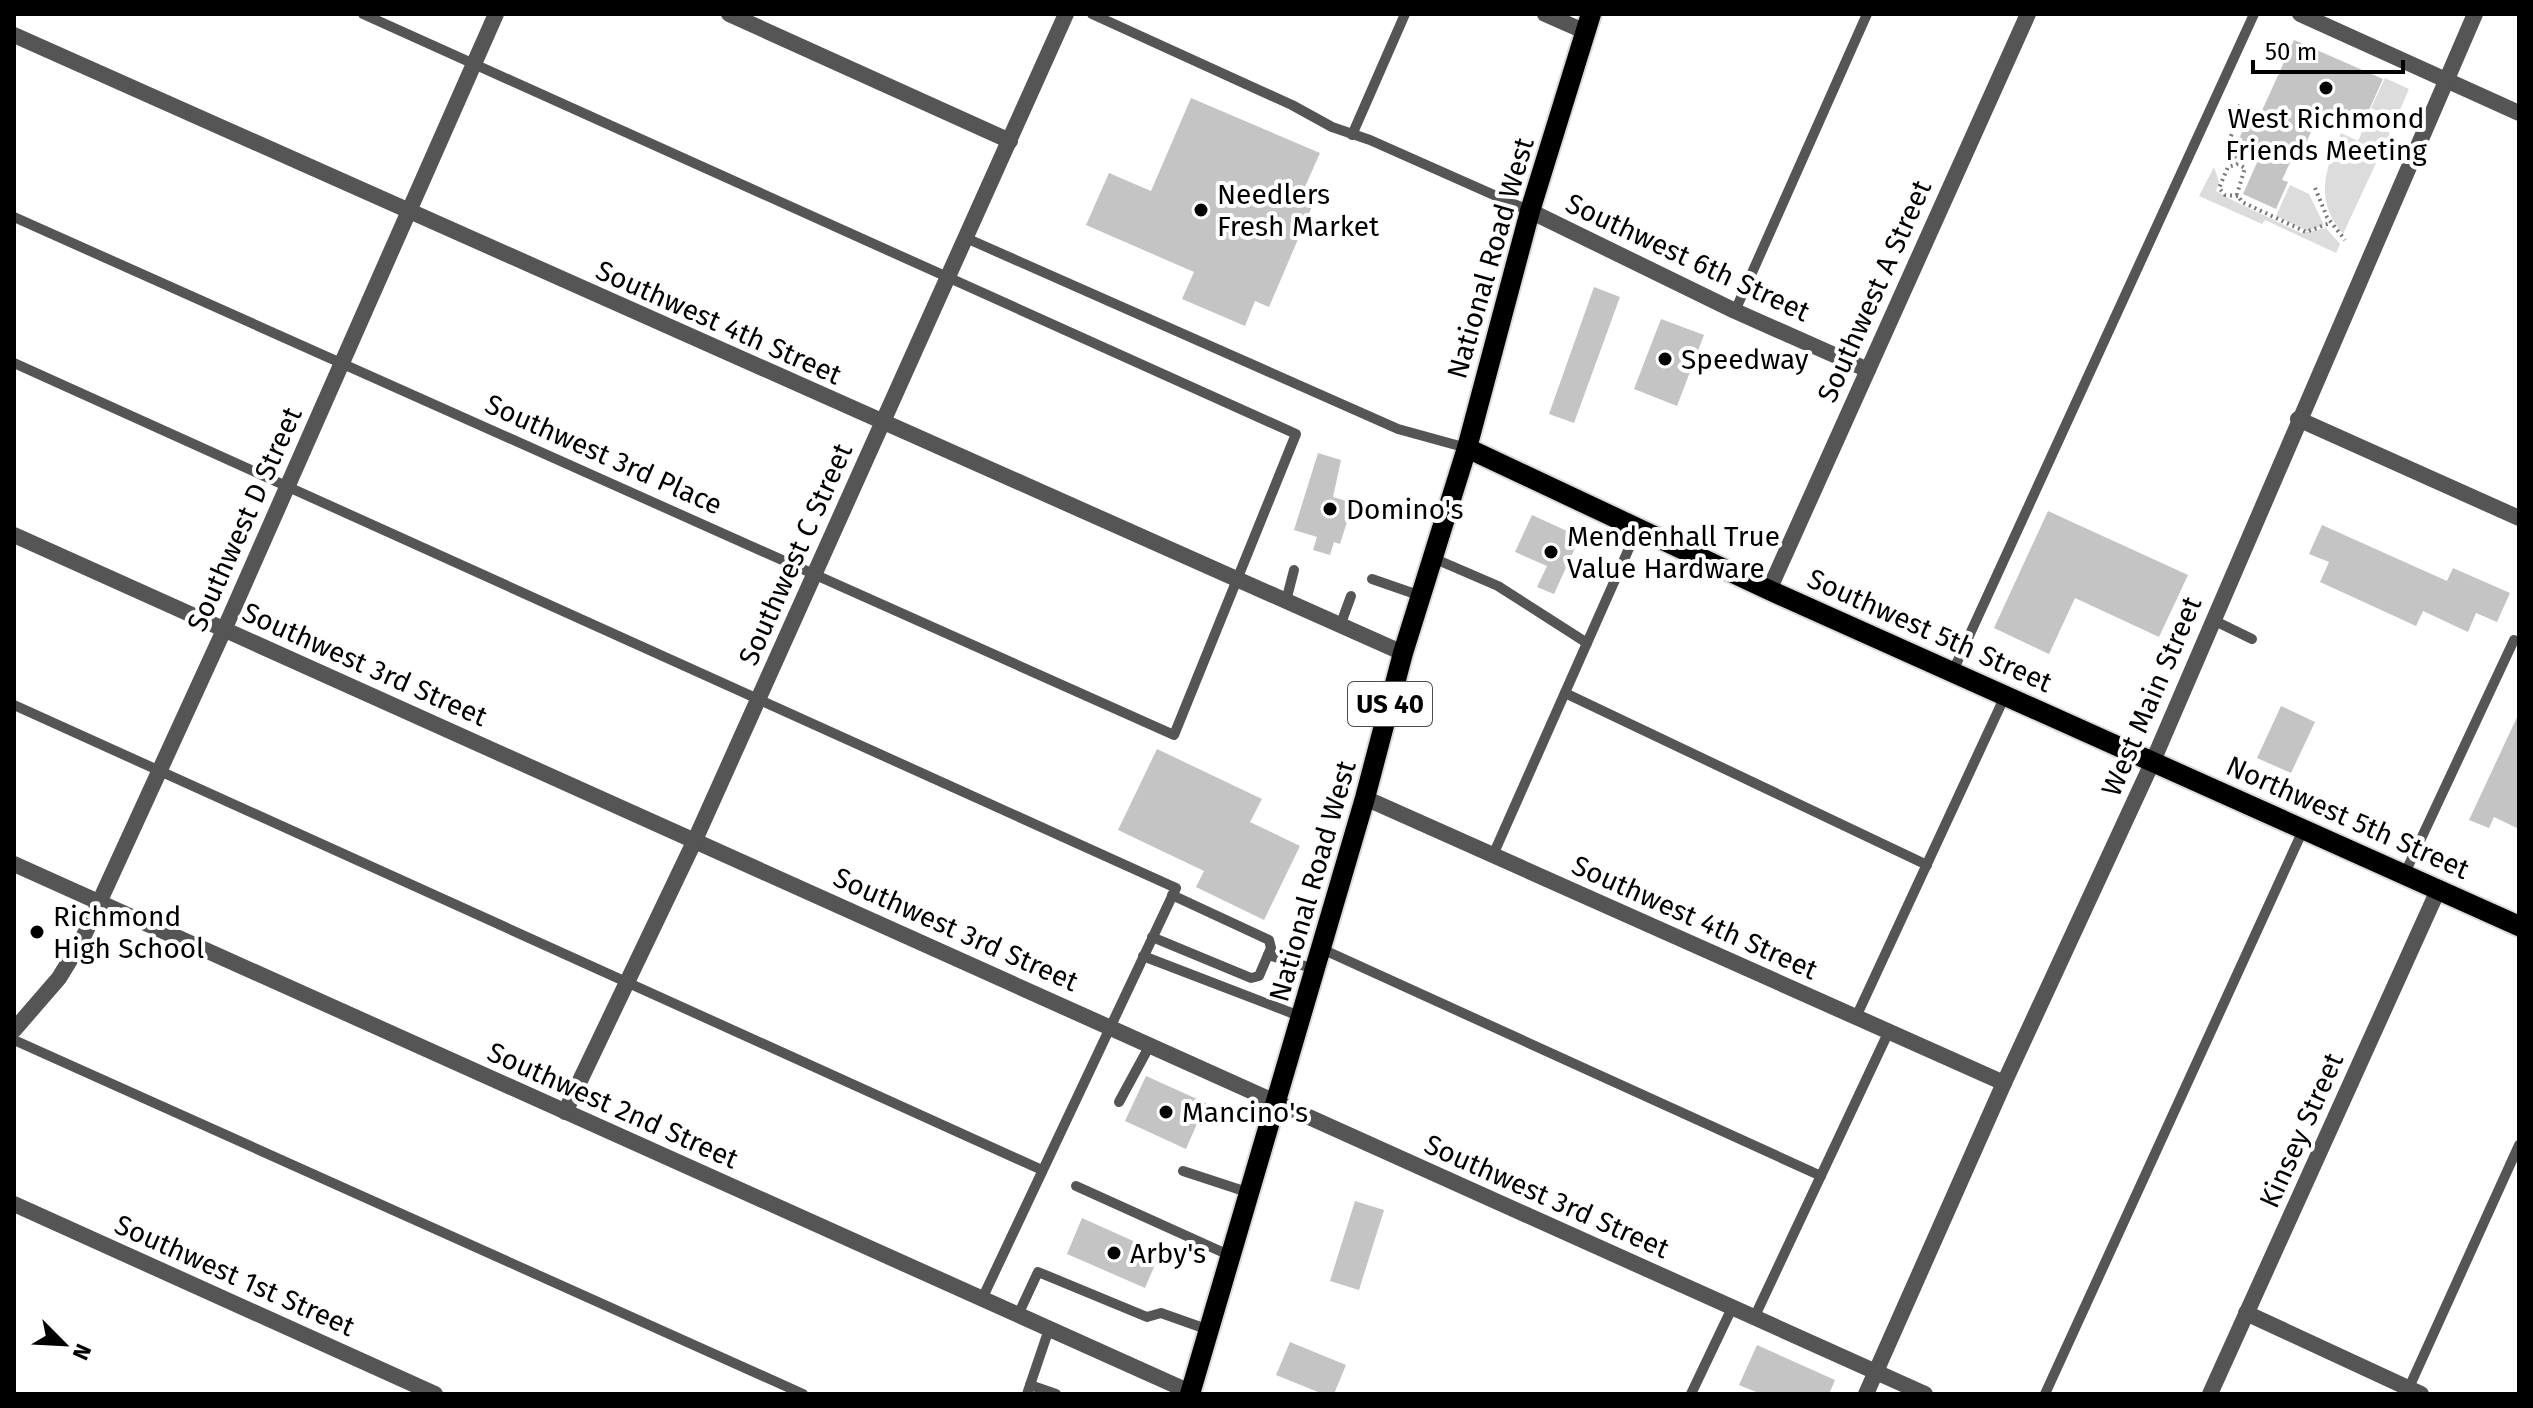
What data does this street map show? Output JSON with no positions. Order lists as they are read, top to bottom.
{
  "streets": {
    "main road": [
      "National Road West",
      "Southwest 5th Street",
      "US 40",
      "Northwest 5th Street"
    ],
    "street": [
      "Southwest 6th Street",
      "Southwest A Street",
      "Southwest 4th Street",
      "Southwest D Street",
      "Southwest C Street",
      "Southwest 3rd Street",
      "West Main Street",
      "Southwest 2nd Street",
      "Kinsey Street",
      "Southwest 1st Street"
    ],
    "lane": ["Southwest 3rd Place"]
  },
  "crossings": [
    ["Southwest 6th Street", "National Road West"],
    ["Southwest 6th Street", "Southwest A Street"],
    ["National Road West", "Southwest 4th Street"],
    ["National Road West", "Southwest 5th Street"],
    ["National Road West", "Southwest 3rd Street"],
    ["National Road West", "Southwest 2nd Street"],
    ["Southwest A Street", "Southwest 5th Street"],
    ["Southwest 4th Street", "Southwest 3rd Place"],
    ["Southwest 4th Street", "Southwest D Street"],
    ["Southwest 4th Street", "Southwest C Street"],
    ["Southwest 4th Street", "West Main Street"],
    ["Southwest 3rd Place", "Southwest D Street"],
    ["Southwest 3rd Place", "Southwest C Street"],
    ["Southwest D Street", "Southwest 3rd Street"],
    ["Southwest D Street", "Southwest 2nd Street"],
    ["Southwest C Street", "Southwest 3rd Street"],
    ["Southwest C Street", "Southwest 2nd Street"],
    ["Southwest 5th Street", "West Main Street"],
    ["Southwest 5th Street", "Northwest 5th Street"],
    ["Southwest 3rd Street", "West Main Street"],
    ["West Main Street", "Northwest 5th Street"],
    ["Northwest 5th Street", "Kinsey Street"]
  ],
  "places": [
    "West Richmond Friends Meeting",
    "Needlers Fresh Market",
    "Speedway",
    "Domino's",
    "Mendenhall True Value Hardware",
    "Richmond High School",
    "Mancino's",
    "Arby's"
  ],
  "scale_bar": "50 m",
  "north": "bottom right"
}
